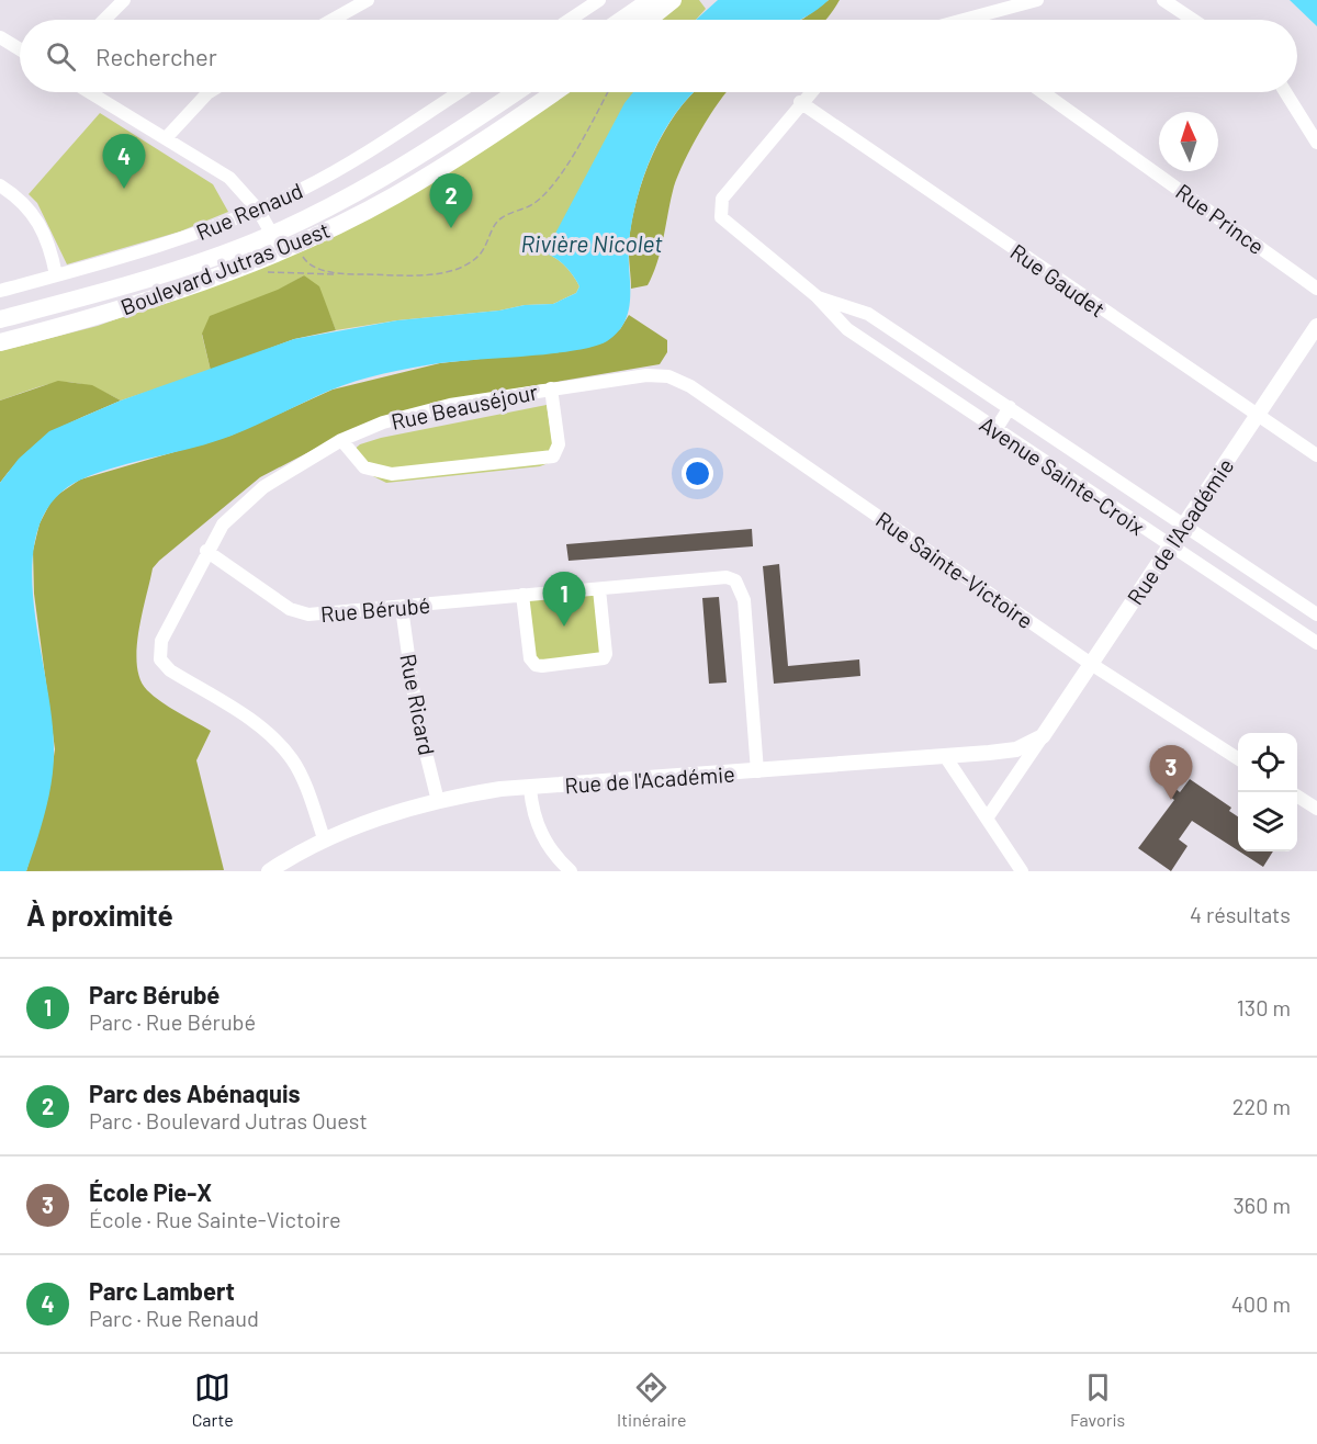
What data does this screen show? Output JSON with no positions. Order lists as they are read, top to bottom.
{
  "streets": {
    "main road": ["Boulevard Jutras Ouest"],
    "street": [
      "Rue Renaud",
      "Rue Prince",
      "Rue Gaudet",
      "Rue Beauséjour",
      "Avenue Sainte-Croix",
      "Rue de l'Académie",
      "Rue Sainte-Victoire",
      "Rue Bérubé",
      "Rue Ricard"
    ]
  },
  "crossings": [
    ["Rue Gaudet", "Avenue Sainte-Croix"],
    ["Rue Gaudet", "Rue de l'Académie"],
    ["Rue Beauséjour", "Rue de l'Académie"],
    ["Rue Beauséjour", "Rue Sainte-Victoire"],
    ["Rue Beauséjour", "Rue Bérubé"],
    ["Avenue Sainte-Croix", "Rue de l'Académie"],
    ["Rue de l'Académie", "Rue Sainte-Victoire"],
    ["Rue de l'Académie", "Rue Bérubé"],
    ["Rue de l'Académie", "Rue Ricard"],
    ["Rue Bérubé", "Rue Ricard"]
  ],
  "water": ["Rivière Nicolet"],
  "north": "top",
  "page": {
    "search": "Rechercher",
    "pins": [
      "4",
      "2",
      "1",
      "3"
    ],
    "heading": ["À proximité", "4 résultats"],
    "list": [
      {
        "mark": "1",
        "name": "Parc Bérubé",
        "note": "Parc · Rue Bérubé",
        "value": "130 m"
      },
      {
        "mark": "2",
        "name": "Parc des Abénaquis",
        "note": "Parc · Boulevard Jutras Ouest",
        "value": "220 m"
      },
      {
        "mark": "3",
        "name": "École Pie-X",
        "note": "École · Rue Sainte-Victoire",
        "value": "360 m"
      },
      {
        "mark": "4",
        "name": "Parc Lambert",
        "note": "Parc · Rue Renaud",
        "value": "400 m"
      }
    ],
    "nav": ["Carte", "Itinéraire", "Favoris"]
  }
}
